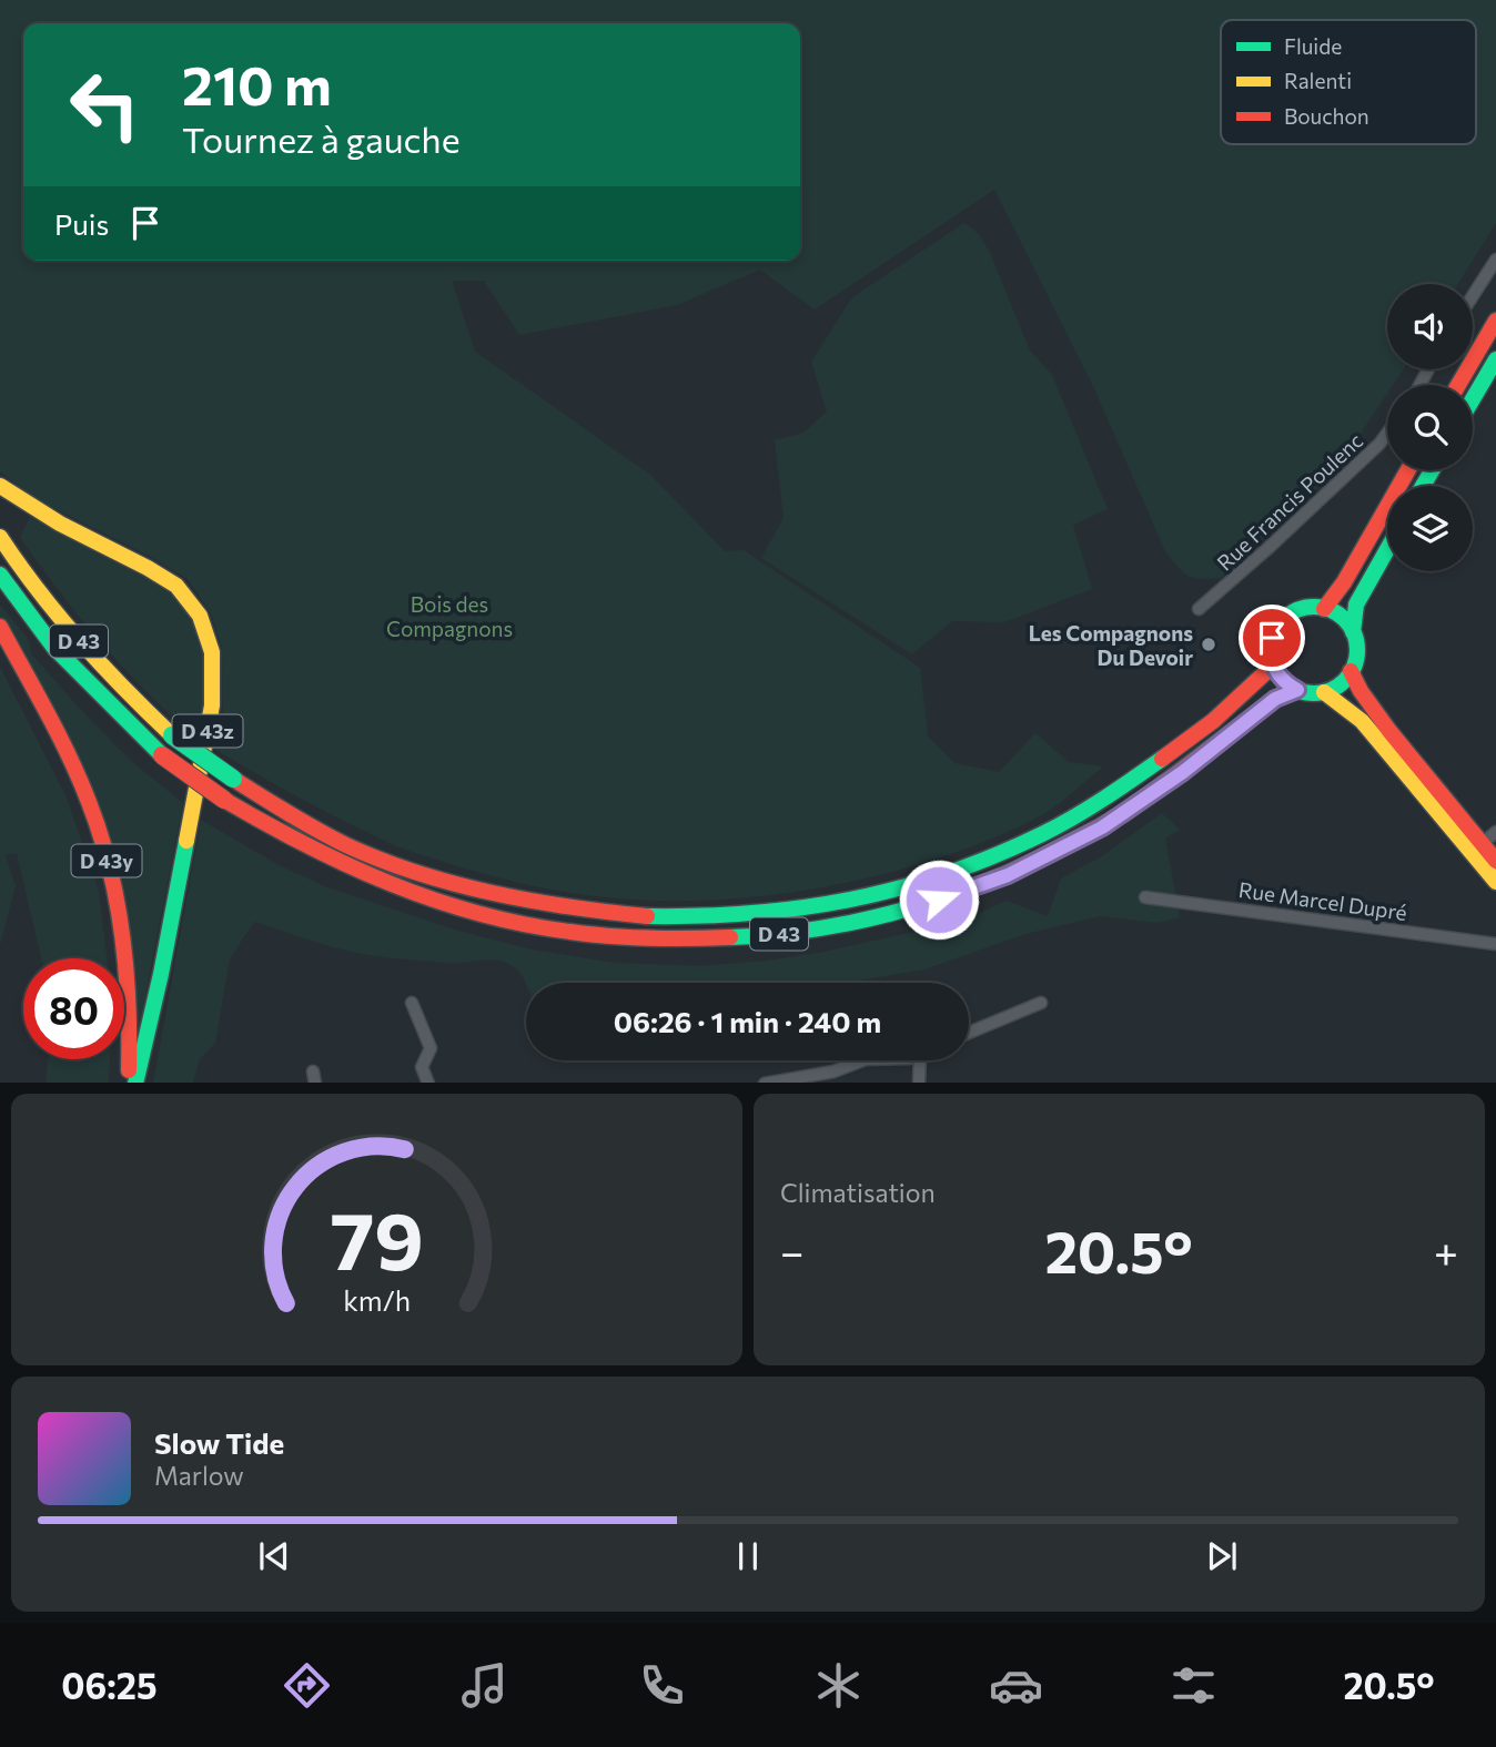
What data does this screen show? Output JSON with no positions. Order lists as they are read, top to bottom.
{
  "streets": {
    "main road": ["D 43", "D 43z", "D 43y"],
    "street": ["Rue Francis Poulenc", "Rue Marcel Dupré"]
  },
  "parks": ["Bois des Compagnons"],
  "places": ["Les Compagnons Du Devoir"],
  "legend": ["Fluide", "Ralenti", "Bouchon"],
  "page": {
    "turn": ["210 m", "Tournez à gauche"],
    "then": "Puis",
    "limit": "80",
    "trip": "06:26 · 1 min · 240 m",
    "tile": "Climatisation",
    "heat": ["−", "20.5°", "+"],
    "song": ["Slow Tide", "Marlow"],
    "tabs": ["06:25", "20.5°"],
    "gauge": ["79", "km/h"]
  }
}
